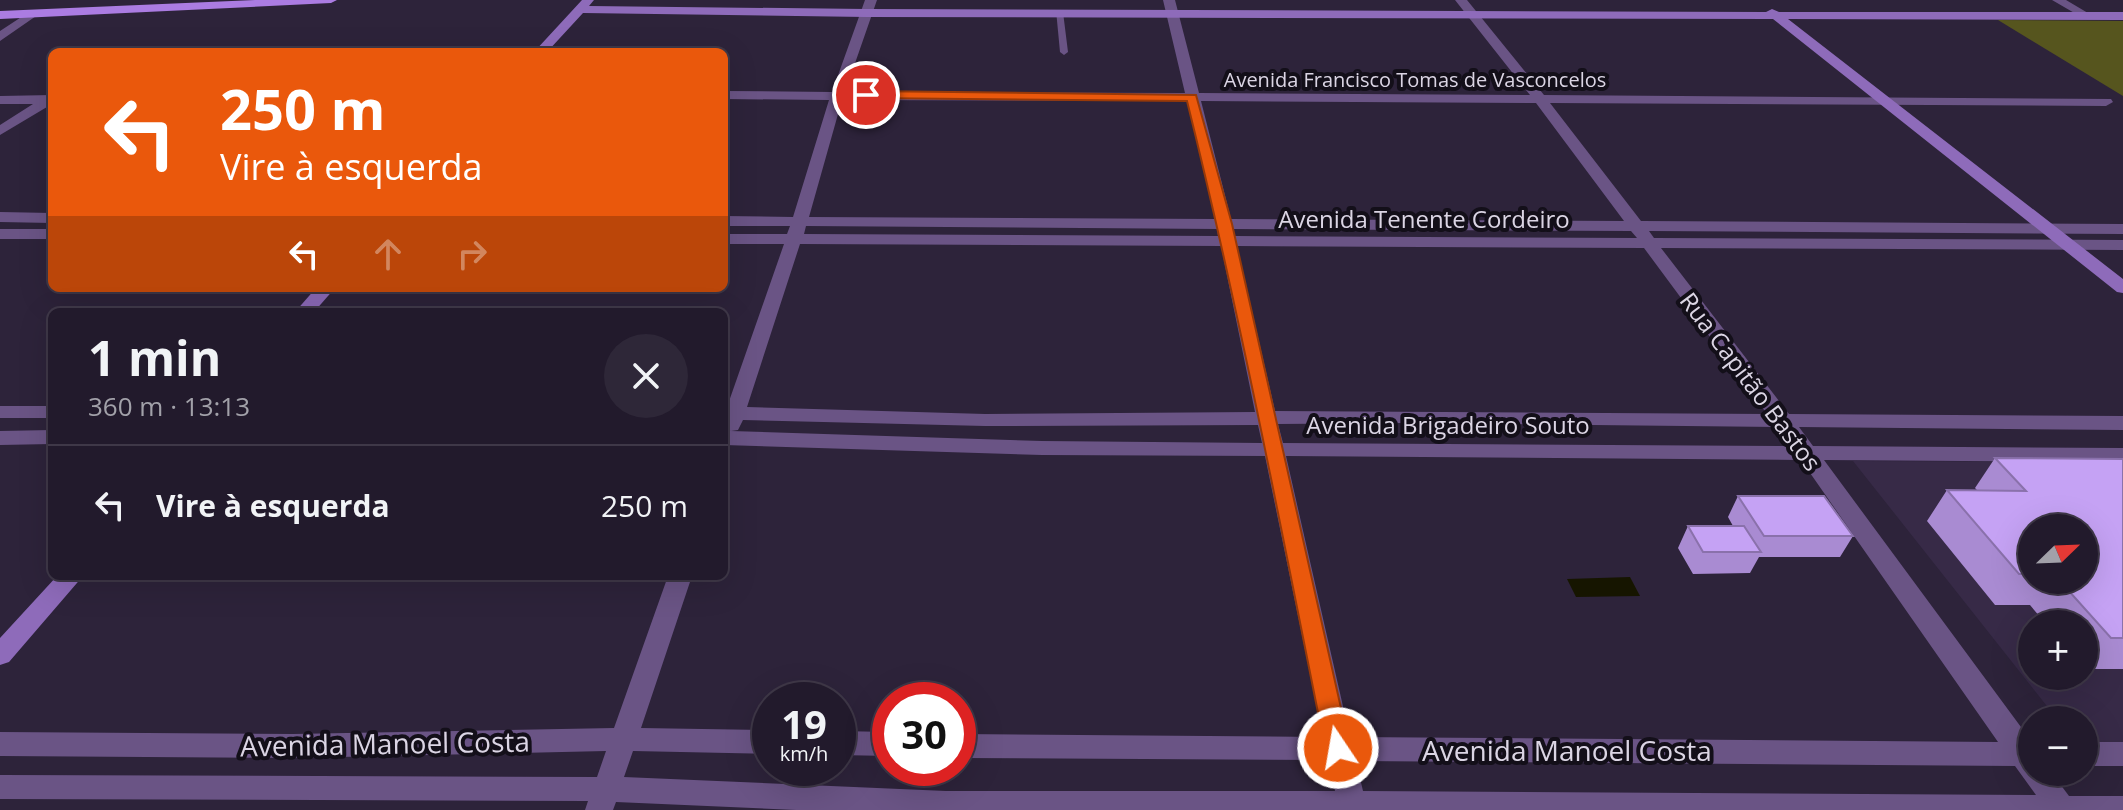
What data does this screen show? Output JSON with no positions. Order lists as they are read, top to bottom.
{
  "streets": {
    "street": [
      "Avenida Francisco Tomas de Vasconcelos",
      "Avenida Tenente Cordeiro",
      "Rua Capitão Bastos",
      "Avenida Brigadeiro Souto",
      "Avenida Manoel Costa"
    ]
  },
  "crossings": [
    ["Avenida Francisco Tomas de Vasconcelos", "Rua Capitão Bastos"],
    ["Avenida Tenente Cordeiro", "Rua Capitão Bastos"],
    ["Rua Capitão Bastos", "Avenida Brigadeiro Souto"],
    ["Rua Capitão Bastos", "Avenida Manoel Costa"]
  ],
  "north": "top right",
  "page": {
    "turn": ["250 m", "Vire à esquerda"],
    "heading": ["1 min", "360 m · 13:13"],
    "list": [
      {
        "name": "Vire à esquerda",
        "value": "250 m"
      }
    ],
    "map_buttons": ["+", "−"],
    "speed": "19 km/h",
    "limit": "30"
  }
}
